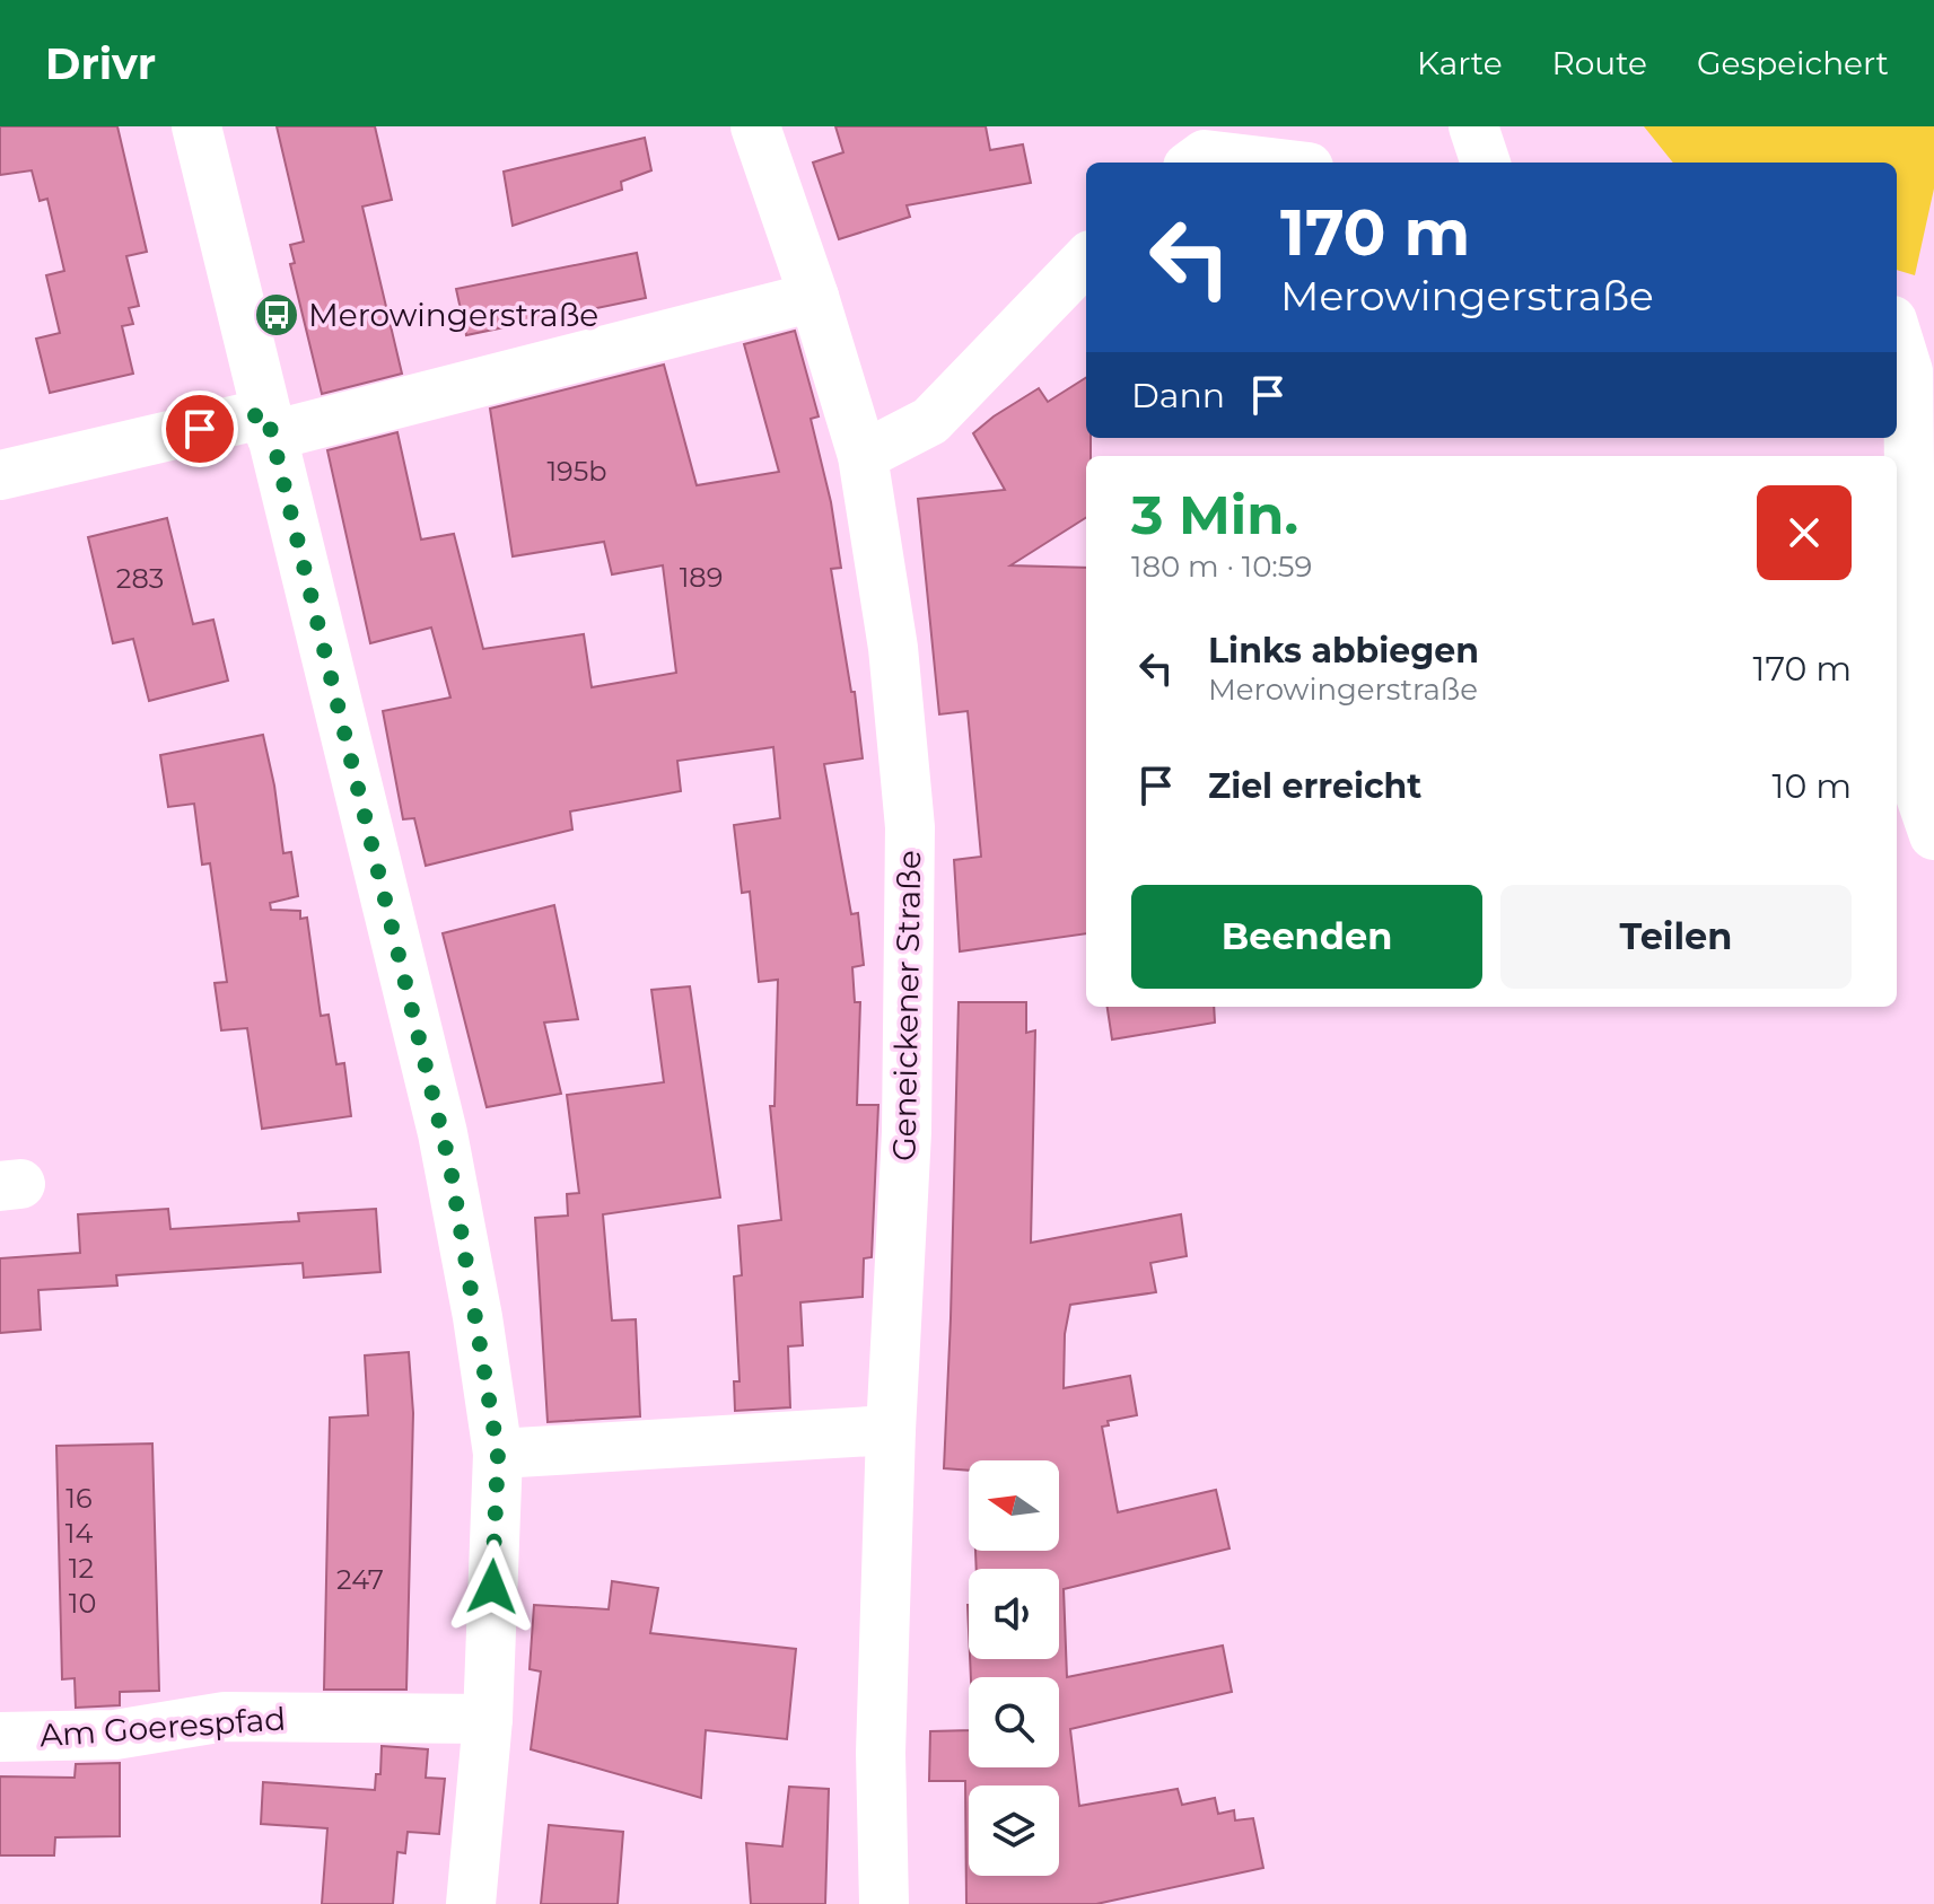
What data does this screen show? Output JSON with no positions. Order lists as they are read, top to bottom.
{
  "streets": {
    "street": ["Geneickener Straße", "Am Goerespfad"]
  },
  "places": {
    "bus stop": ["Merowingerstraße"]
  },
  "house_numbers": [
    "195b",
    "189",
    "283",
    "16",
    "14",
    "12",
    "247",
    "10"
  ],
  "north": "left",
  "page": {
    "header": "Drivr",
    "nav": ["Karte", "Route", "Gespeichert"],
    "turn": ["170 m", "Merowingerstraße"],
    "then": "Dann",
    "heading": ["3 Min.", "180 m · 10:59"],
    "list": [
      {
        "name": "Links abbiegen",
        "note": "Merowingerstraße",
        "value": "170 m"
      },
      {
        "name": "Ziel erreicht",
        "value": "10 m"
      }
    ],
    "buttons": ["Beenden", "Teilen"]
  }
}
